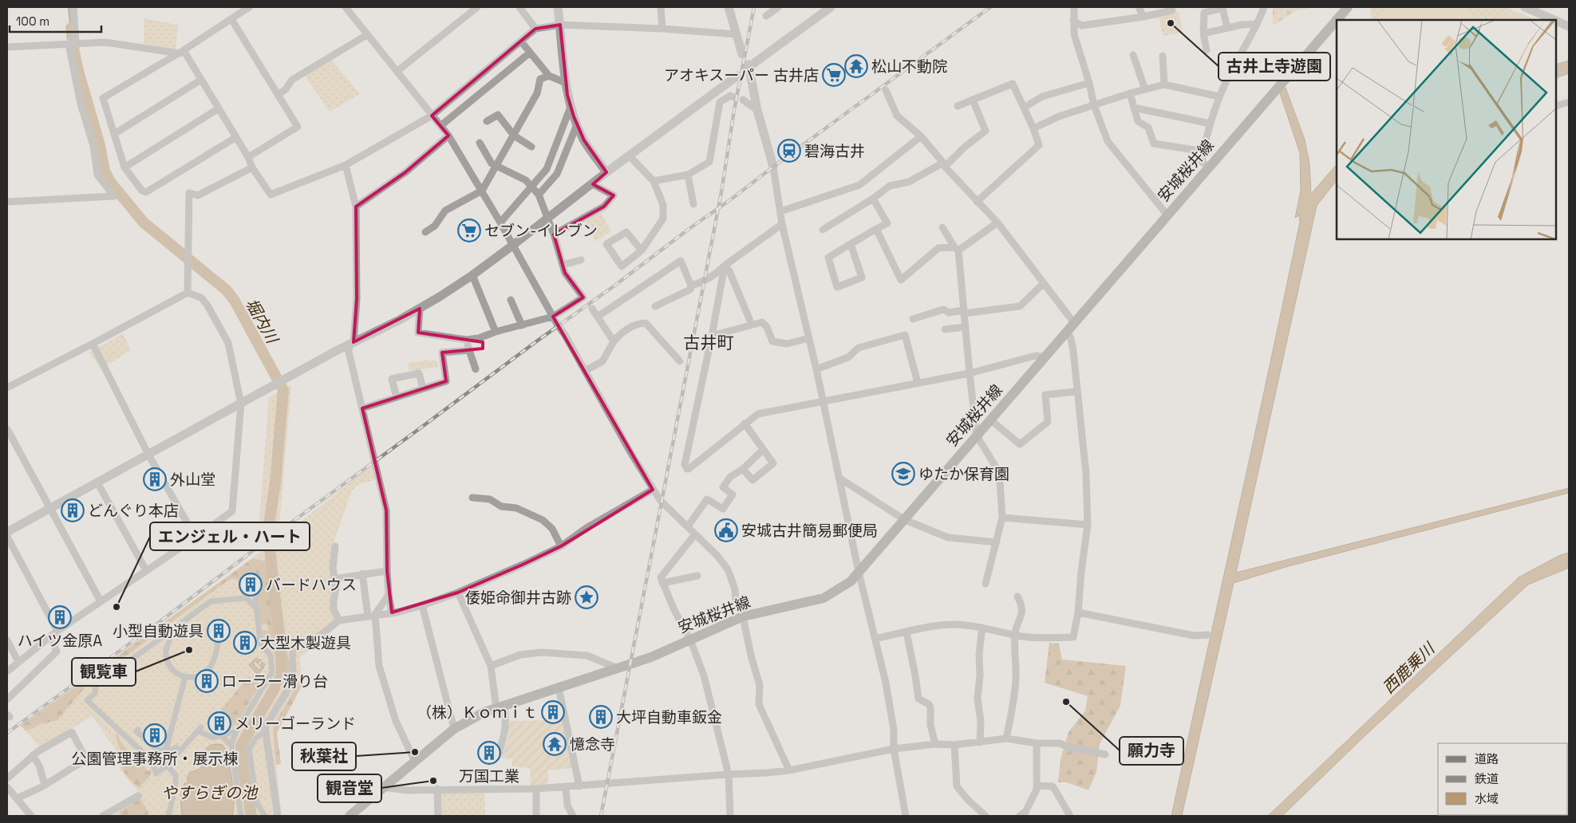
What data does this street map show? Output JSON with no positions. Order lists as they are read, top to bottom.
{
  "streets": {
    "main road": ["安城桜井線"]
  },
  "districts": ["古井町"],
  "water": ["堀内川", "西鹿乗川", "やすらぎの池"],
  "places": {
    "other": [
      "古井上寺遊園",
      "エンジェル・ハート",
      "観覧車",
      "願力寺",
      "秋葉社",
      "観音堂"
    ],
    "temple": ["松山不動院", "憶念寺"],
    "supermarket": ["アオキスーパー 古井店", "セブン-イレブン"],
    "station": ["碧海古井"],
    "school or university": ["ゆたか保育園"],
    "building": [
      "外山堂",
      "どんぐり本店",
      "バードハウス",
      "ハイツ金原A",
      "小型自動遊具",
      "大型木製遊具",
      "ローラー滑り台",
      "（株）Ｋｏｍｉｔ",
      "大坪自動車鈑金",
      "メリーゴーランド",
      "公園管理事務所・展示棟",
      "万国工業"
    ],
    "public building": ["安城古井簡易郵便局"],
    "place": ["倭姫命御井古跡"]
  },
  "legend": ["道路", "鉄道", "水域"],
  "scale_bar": "100 m"
}
